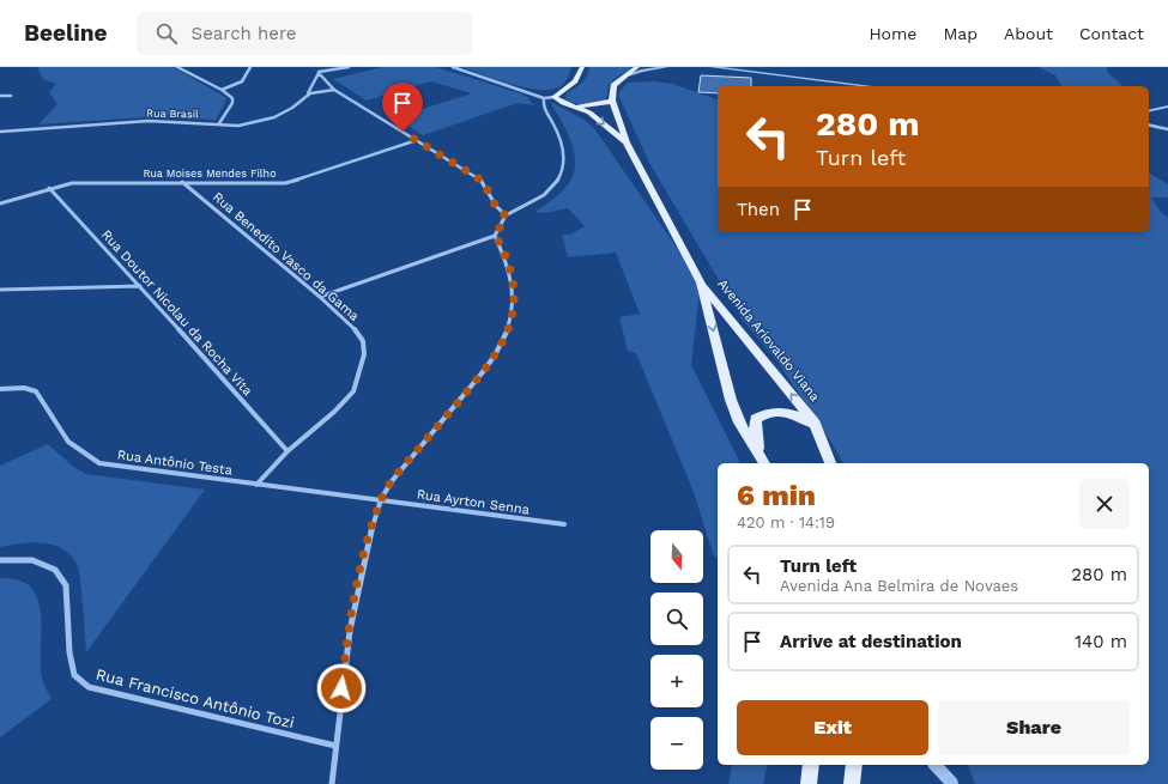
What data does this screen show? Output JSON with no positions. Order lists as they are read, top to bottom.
{
  "streets": {
    "main road": ["Avenida Ariovaldo Viana"],
    "street": [
      "Rua Brasil",
      "Rua Moises Mendes Filho",
      "Rua Benedito Vasco da Gama",
      "Rua Doutor Nicolau da Rocha Vita",
      "Rua Antônio Testa",
      "Rua Ayrton Senna",
      "Rua Francisco Antônio Tozi"
    ]
  },
  "crossings": [
    ["Rua Moises Mendes Filho", "Rua Benedito Vasco da Gama"],
    ["Rua Moises Mendes Filho", "Rua Doutor Nicolau da Rocha Vita"],
    ["Rua Benedito Vasco da Gama", "Rua Doutor Nicolau da Rocha Vita"],
    ["Rua Benedito Vasco da Gama", "Rua Antônio Testa"],
    ["Rua Antônio Testa", "Rua Ayrton Senna"]
  ],
  "north": "bottom",
  "page": {
    "header": "Beeline",
    "search": "Search here",
    "nav": [
      "Home",
      "Map",
      "About",
      "Contact"
    ],
    "turn": ["280 m", "Turn left"],
    "then": "Then",
    "heading": ["6 min", "420 m · 14:19"],
    "map_buttons": ["+", "−"],
    "list": [
      {
        "name": "Turn left",
        "note": "Avenida Ana Belmira de Novaes",
        "value": "280 m"
      },
      {
        "name": "Arrive at destination",
        "value": "140 m"
      }
    ],
    "buttons": ["Exit", "Share"]
  }
}
